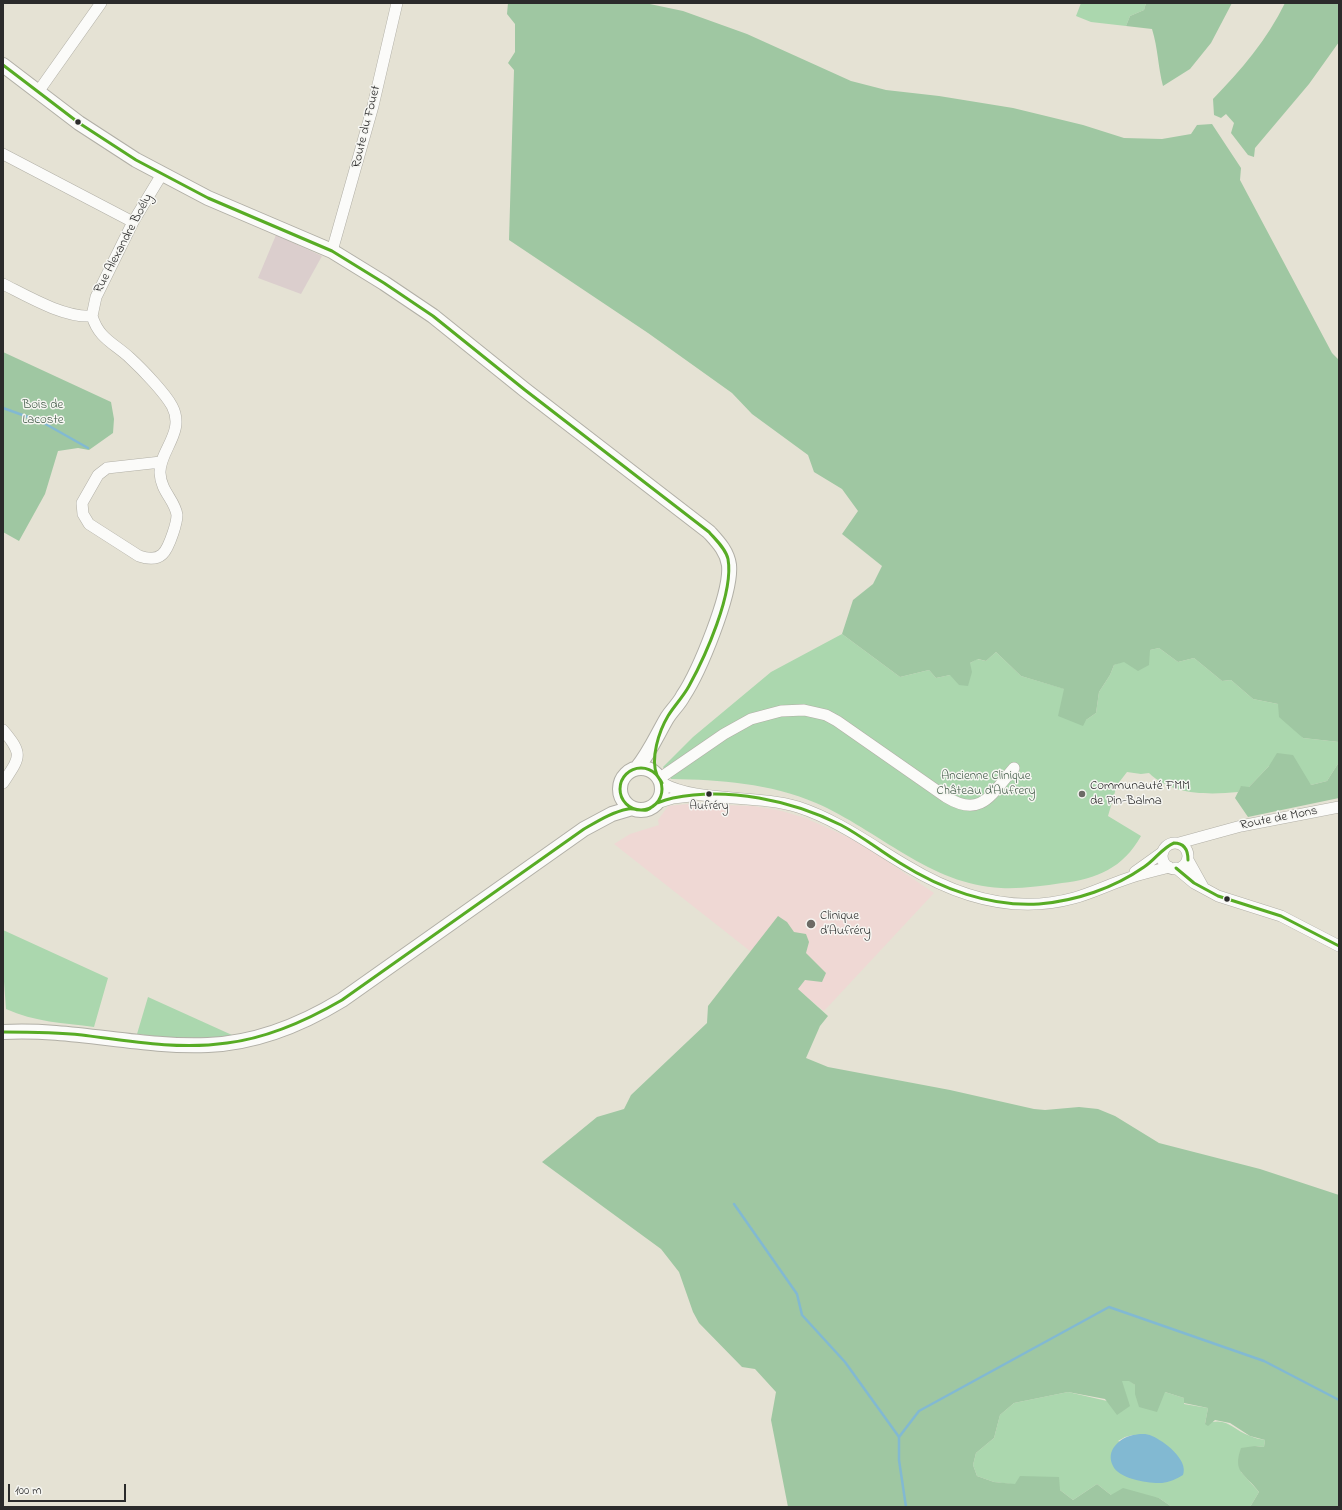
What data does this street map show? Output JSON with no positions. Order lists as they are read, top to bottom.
{
  "streets": {
    "street": ["Route du Fouet", "Rue Alexandre Boély", "Route de Mons"]
  },
  "parks": ["Bois de Lacoste", "Ancienne Clinique Château d'Aufrery"],
  "places": ["Aufréry", "Communauté FMM de Pin-Balma", "Clinique d’Aufréry"],
  "scale_bar": "100 m"
}
